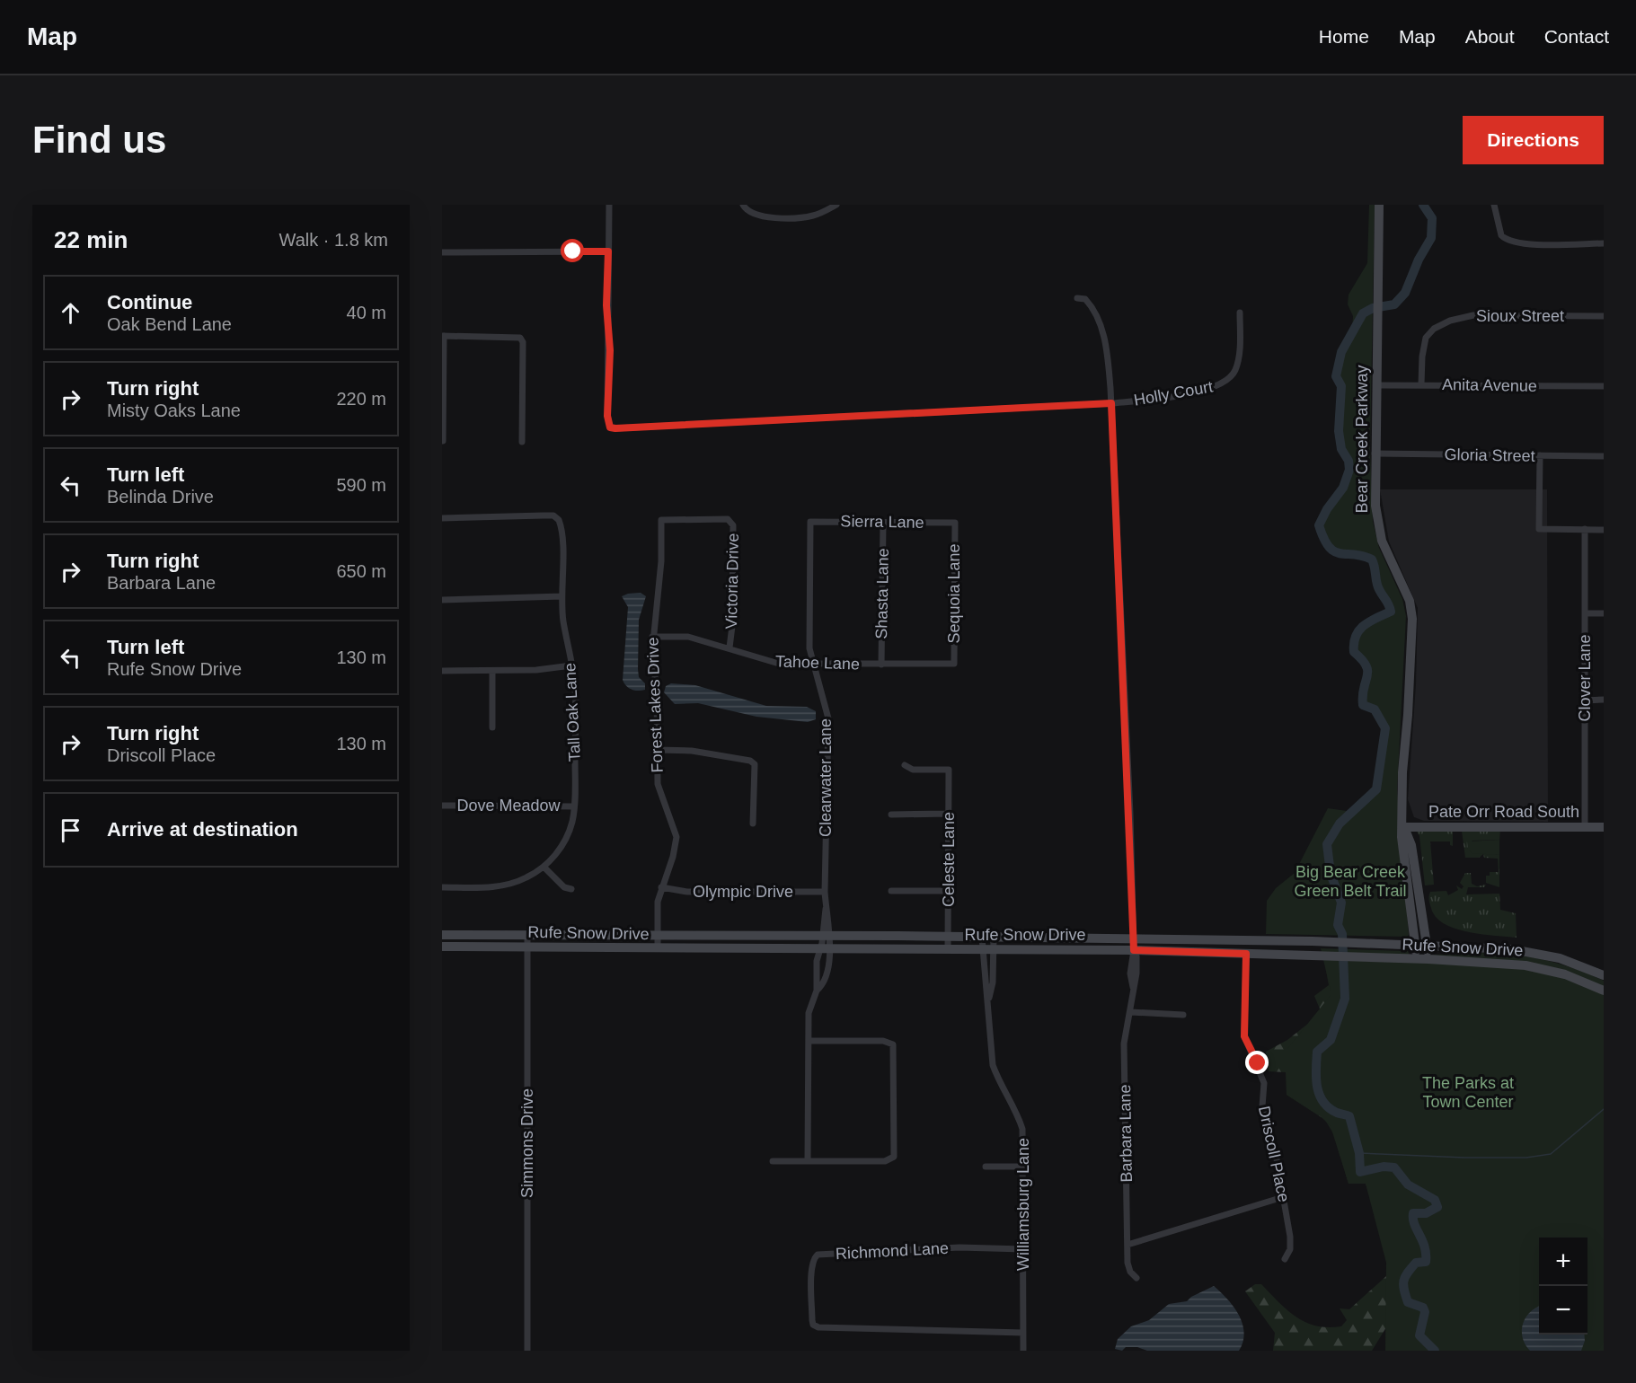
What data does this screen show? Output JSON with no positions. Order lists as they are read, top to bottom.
{
  "streets": {
    "main road": ["Bear Creek Parkway", "Pate Orr Road South", "Rufe Snow Drive"],
    "street": [
      "Sioux Street",
      "Anita Avenue",
      "Holly Court",
      "Gloria Street",
      "Sierra Lane",
      "Victoria Drive",
      "Shasta Lane",
      "Sequoia Lane",
      "Tahoe Lane",
      "Clover Lane",
      "Forest Lakes Drive",
      "Tall Oak Lane",
      "Clearwater Lane",
      "Dove Meadow",
      "Celeste Lane",
      "Olympic Drive",
      "Barbara Lane",
      "Simmons Drive",
      "Driscoll Place",
      "Williamsburg Lane",
      "Richmond Lane"
    ]
  },
  "crossings": [
    ["Sioux Street", "Anita Avenue"],
    ["Anita Avenue", "Bear Creek Parkway"],
    ["Holly Court", "Barbara Lane"],
    ["Bear Creek Parkway", "Gloria Street"],
    ["Bear Creek Parkway", "Pate Orr Road South"],
    ["Bear Creek Parkway", "Rufe Snow Drive"],
    ["Sierra Lane", "Shasta Lane"],
    ["Sierra Lane", "Sequoia Lane"],
    ["Sierra Lane", "Clearwater Lane"],
    ["Victoria Drive", "Tahoe Lane"],
    ["Victoria Drive", "Forest Lakes Drive"],
    ["Shasta Lane", "Tahoe Lane"],
    ["Sequoia Lane", "Tahoe Lane"],
    ["Tahoe Lane", "Forest Lakes Drive"],
    ["Tahoe Lane", "Clearwater Lane"],
    ["Clover Lane", "Pate Orr Road South"],
    ["Forest Lakes Drive", "Olympic Drive"],
    ["Forest Lakes Drive", "Rufe Snow Drive"],
    ["Tall Oak Lane", "Dove Meadow"],
    ["Clearwater Lane", "Olympic Drive"],
    ["Clearwater Lane", "Rufe Snow Drive"],
    ["Celeste Lane", "Rufe Snow Drive"],
    ["Rufe Snow Drive", "Barbara Lane"],
    ["Rufe Snow Drive", "Simmons Drive"],
    ["Rufe Snow Drive", "Driscoll Place"],
    ["Rufe Snow Drive", "Williamsburg Lane"],
    ["Williamsburg Lane", "Richmond Lane"]
  ],
  "parks": ["Big Bear Creek Green Belt Trail", "The Parks at Town Center"],
  "page": {
    "header": "Map",
    "nav": [
      "Home",
      "Map",
      "About",
      "Contact"
    ],
    "buttons": "Directions",
    "title": "Find us",
    "heading": ["22 min", "Walk · 1.8 km"],
    "list": [
      ["Continue", "Oak Bend Lane", "40 m"],
      ["Turn right", "Misty Oaks Lane", "220 m"],
      ["Turn left", "Belinda Drive", "590 m"],
      ["Turn right", "Barbara Lane", "650 m"],
      ["Turn left", "Rufe Snow Drive", "130 m"],
      ["Turn right", "Driscoll Place", "130 m"],
      "Arrive at destination"
    ],
    "map_buttons": ["+", "−"]
  }
}
